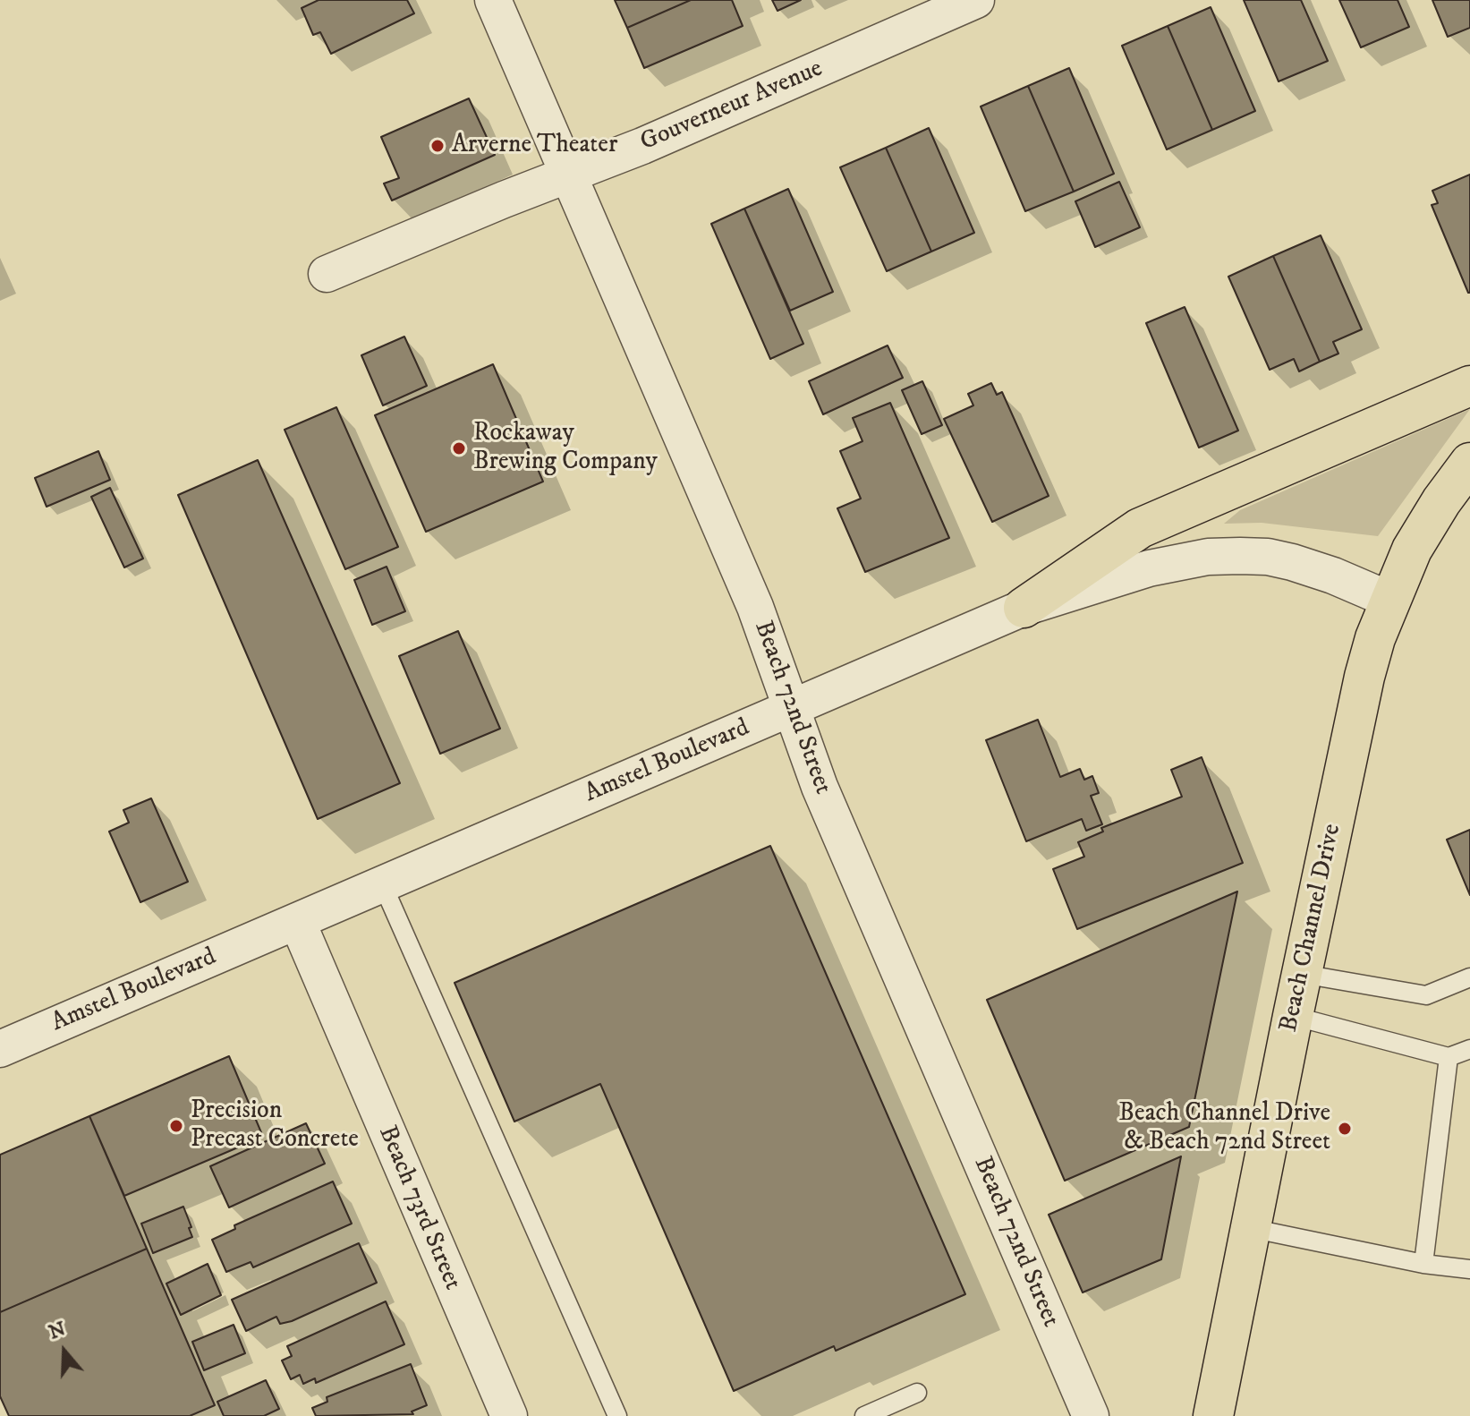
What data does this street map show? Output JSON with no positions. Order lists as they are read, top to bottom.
{
  "streets": {
    "main road": ["Beach Channel Drive"],
    "street": [
      "Gouverneur Avenue",
      "Beach 72nd Street",
      "Amstel Boulevard",
      "Beach 73rd Street"
    ]
  },
  "crossings": [
    ["Gouverneur Avenue", "Beach 72nd Street"],
    ["Beach 72nd Street", "Amstel Boulevard"],
    ["Amstel Boulevard", "Beach Channel Drive"],
    ["Amstel Boulevard", "Beach 73rd Street"]
  ],
  "places": [
    "Arverne Theater",
    "Rockaway Brewing Company",
    "Precision Precast Concrete",
    "Beach Channel Drive & Beach 72nd Street"
  ],
  "north": "top"
}
